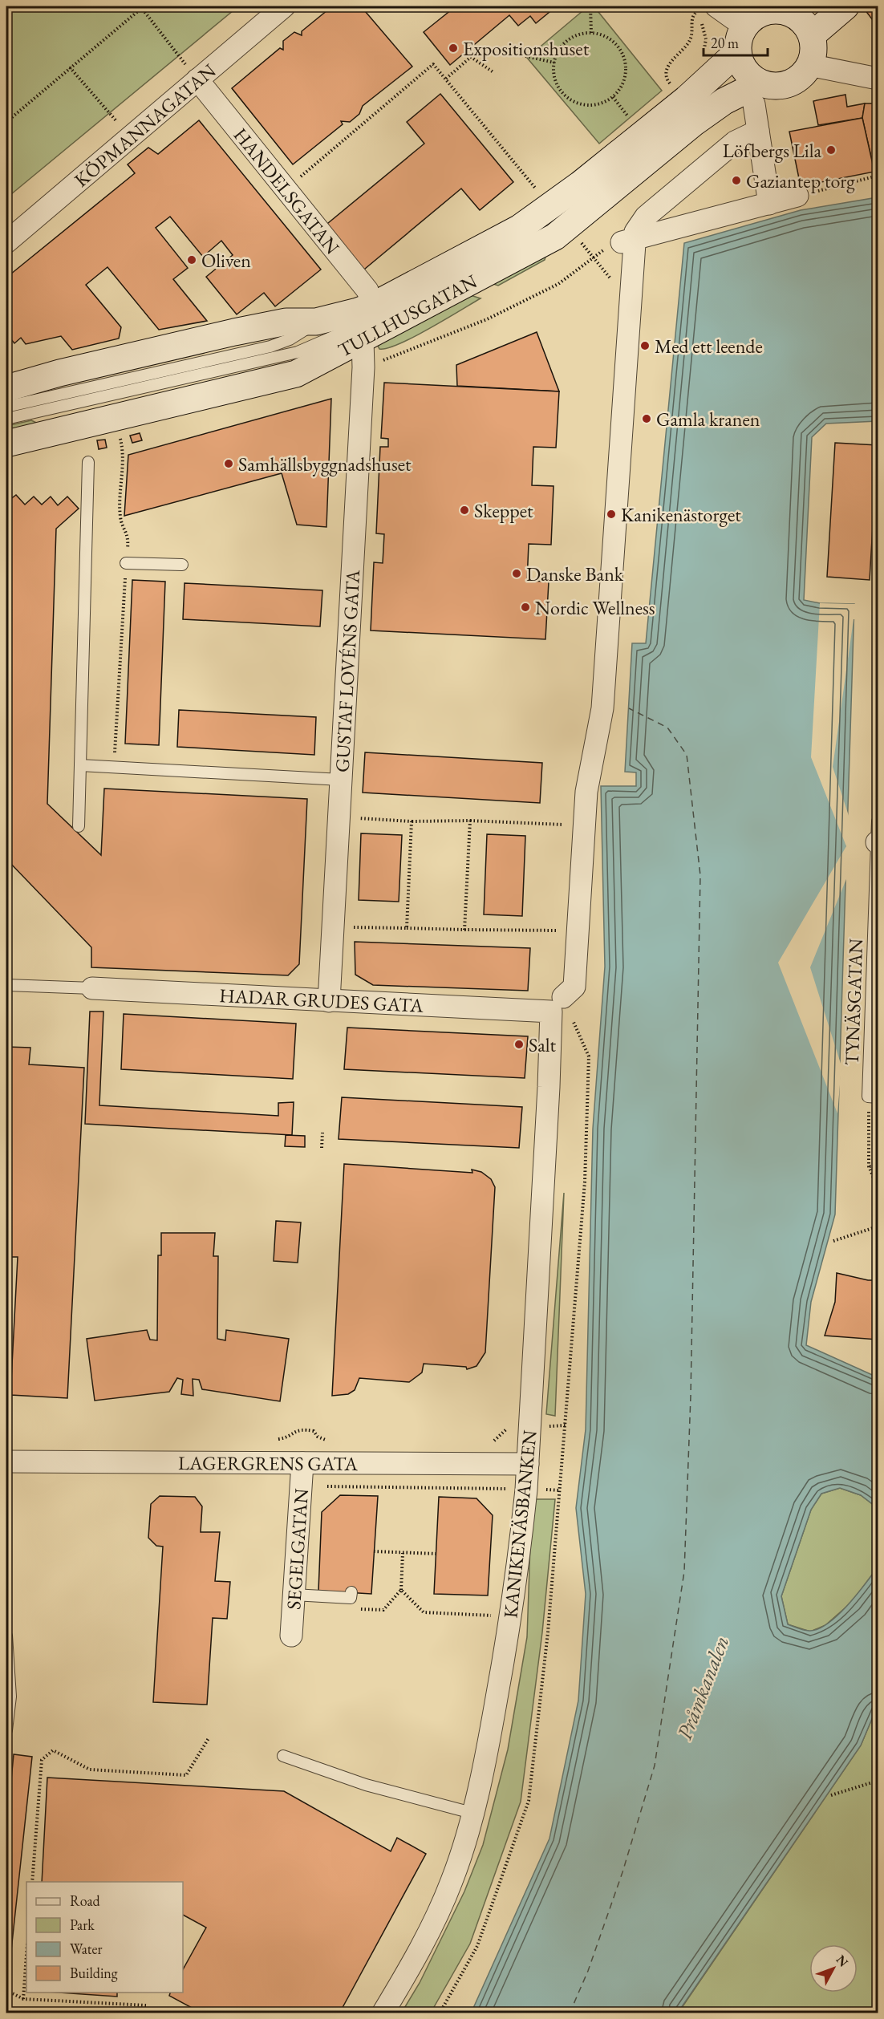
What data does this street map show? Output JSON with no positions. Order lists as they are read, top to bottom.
{
  "streets": {
    "street": [
      "KÖPMANNAGATAN",
      "HANDELSGATAN",
      "TULLHUSGATAN",
      "GUSTAF LOVÉNS GATA",
      "HADAR GRUDES GATA",
      "LAGERGRENS GATA",
      "KANIKENÄSBANKEN",
      "SEGELGATAN"
    ],
    "lane": ["TYNÄSGATAN"]
  },
  "crossings": [
    ["KÖPMANNAGATAN", "HANDELSGATAN"],
    ["HANDELSGATAN", "TULLHUSGATAN"],
    ["TULLHUSGATAN", "GUSTAF LOVÉNS GATA"],
    ["GUSTAF LOVÉNS GATA", "HADAR GRUDES GATA"],
    ["HADAR GRUDES GATA", "KANIKENÄSBANKEN"],
    ["LAGERGRENS GATA", "KANIKENÄSBANKEN"],
    ["LAGERGRENS GATA", "SEGELGATAN"]
  ],
  "water": ["Pråmkanalen"],
  "places": [
    "Expositionshuset",
    "Löfbergs Lila",
    "Gaziantep torg",
    "Oliven",
    "Med ett leende",
    "Gamla kranen",
    "Samhällsbyggnadshuset",
    "Skeppet",
    "Kanikenästorget",
    "Danske Bank",
    "Nordic Wellness",
    "Salt"
  ],
  "legend": [
    "Road",
    "Park",
    "Water",
    "Building"
  ],
  "scale_bar": "20 m",
  "north": "top right"
}
